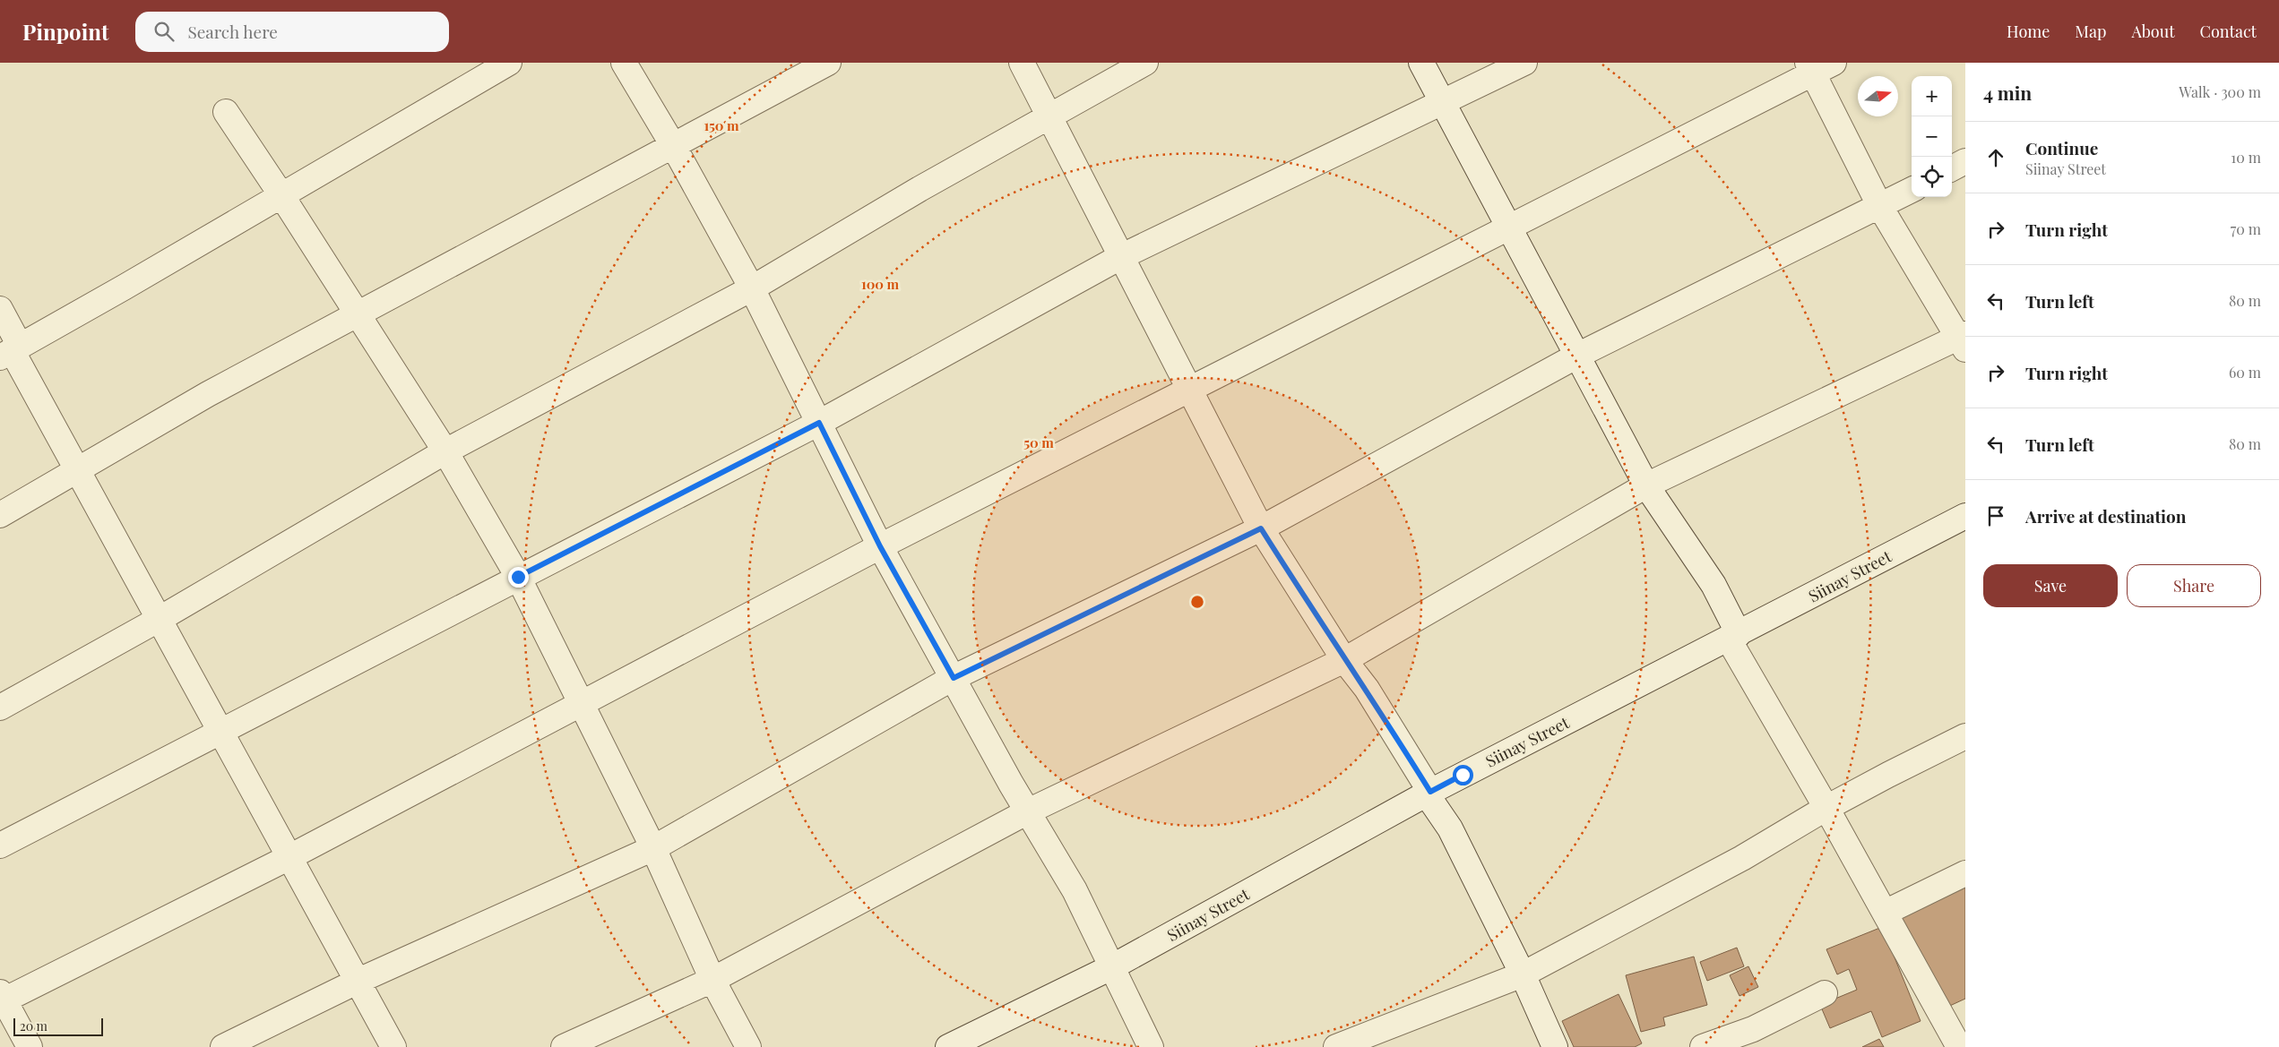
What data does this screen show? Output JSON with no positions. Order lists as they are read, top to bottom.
{
  "streets": {
    "street": ["Siinay Street"]
  },
  "scale_bar": "20 m",
  "north": "right",
  "page": {
    "header": "Pinpoint",
    "search": "Search here",
    "nav": [
      "Home",
      "Map",
      "About",
      "Contact"
    ],
    "heading": ["4 min", "Walk · 300 m"],
    "map_buttons": ["+", "−"],
    "list": [
      ["Continue", "Siinay Street", "10 m"],
      ["Turn right", "70 m"],
      ["Turn left", "80 m"],
      ["Turn right", "60 m"],
      ["Turn left", "80 m"],
      "Arrive at destination"
    ],
    "buttons": ["Save", "Share"],
    "scale": "20 m"
  },
  "rings": ["150 m", "100 m", "50 m"]
}
